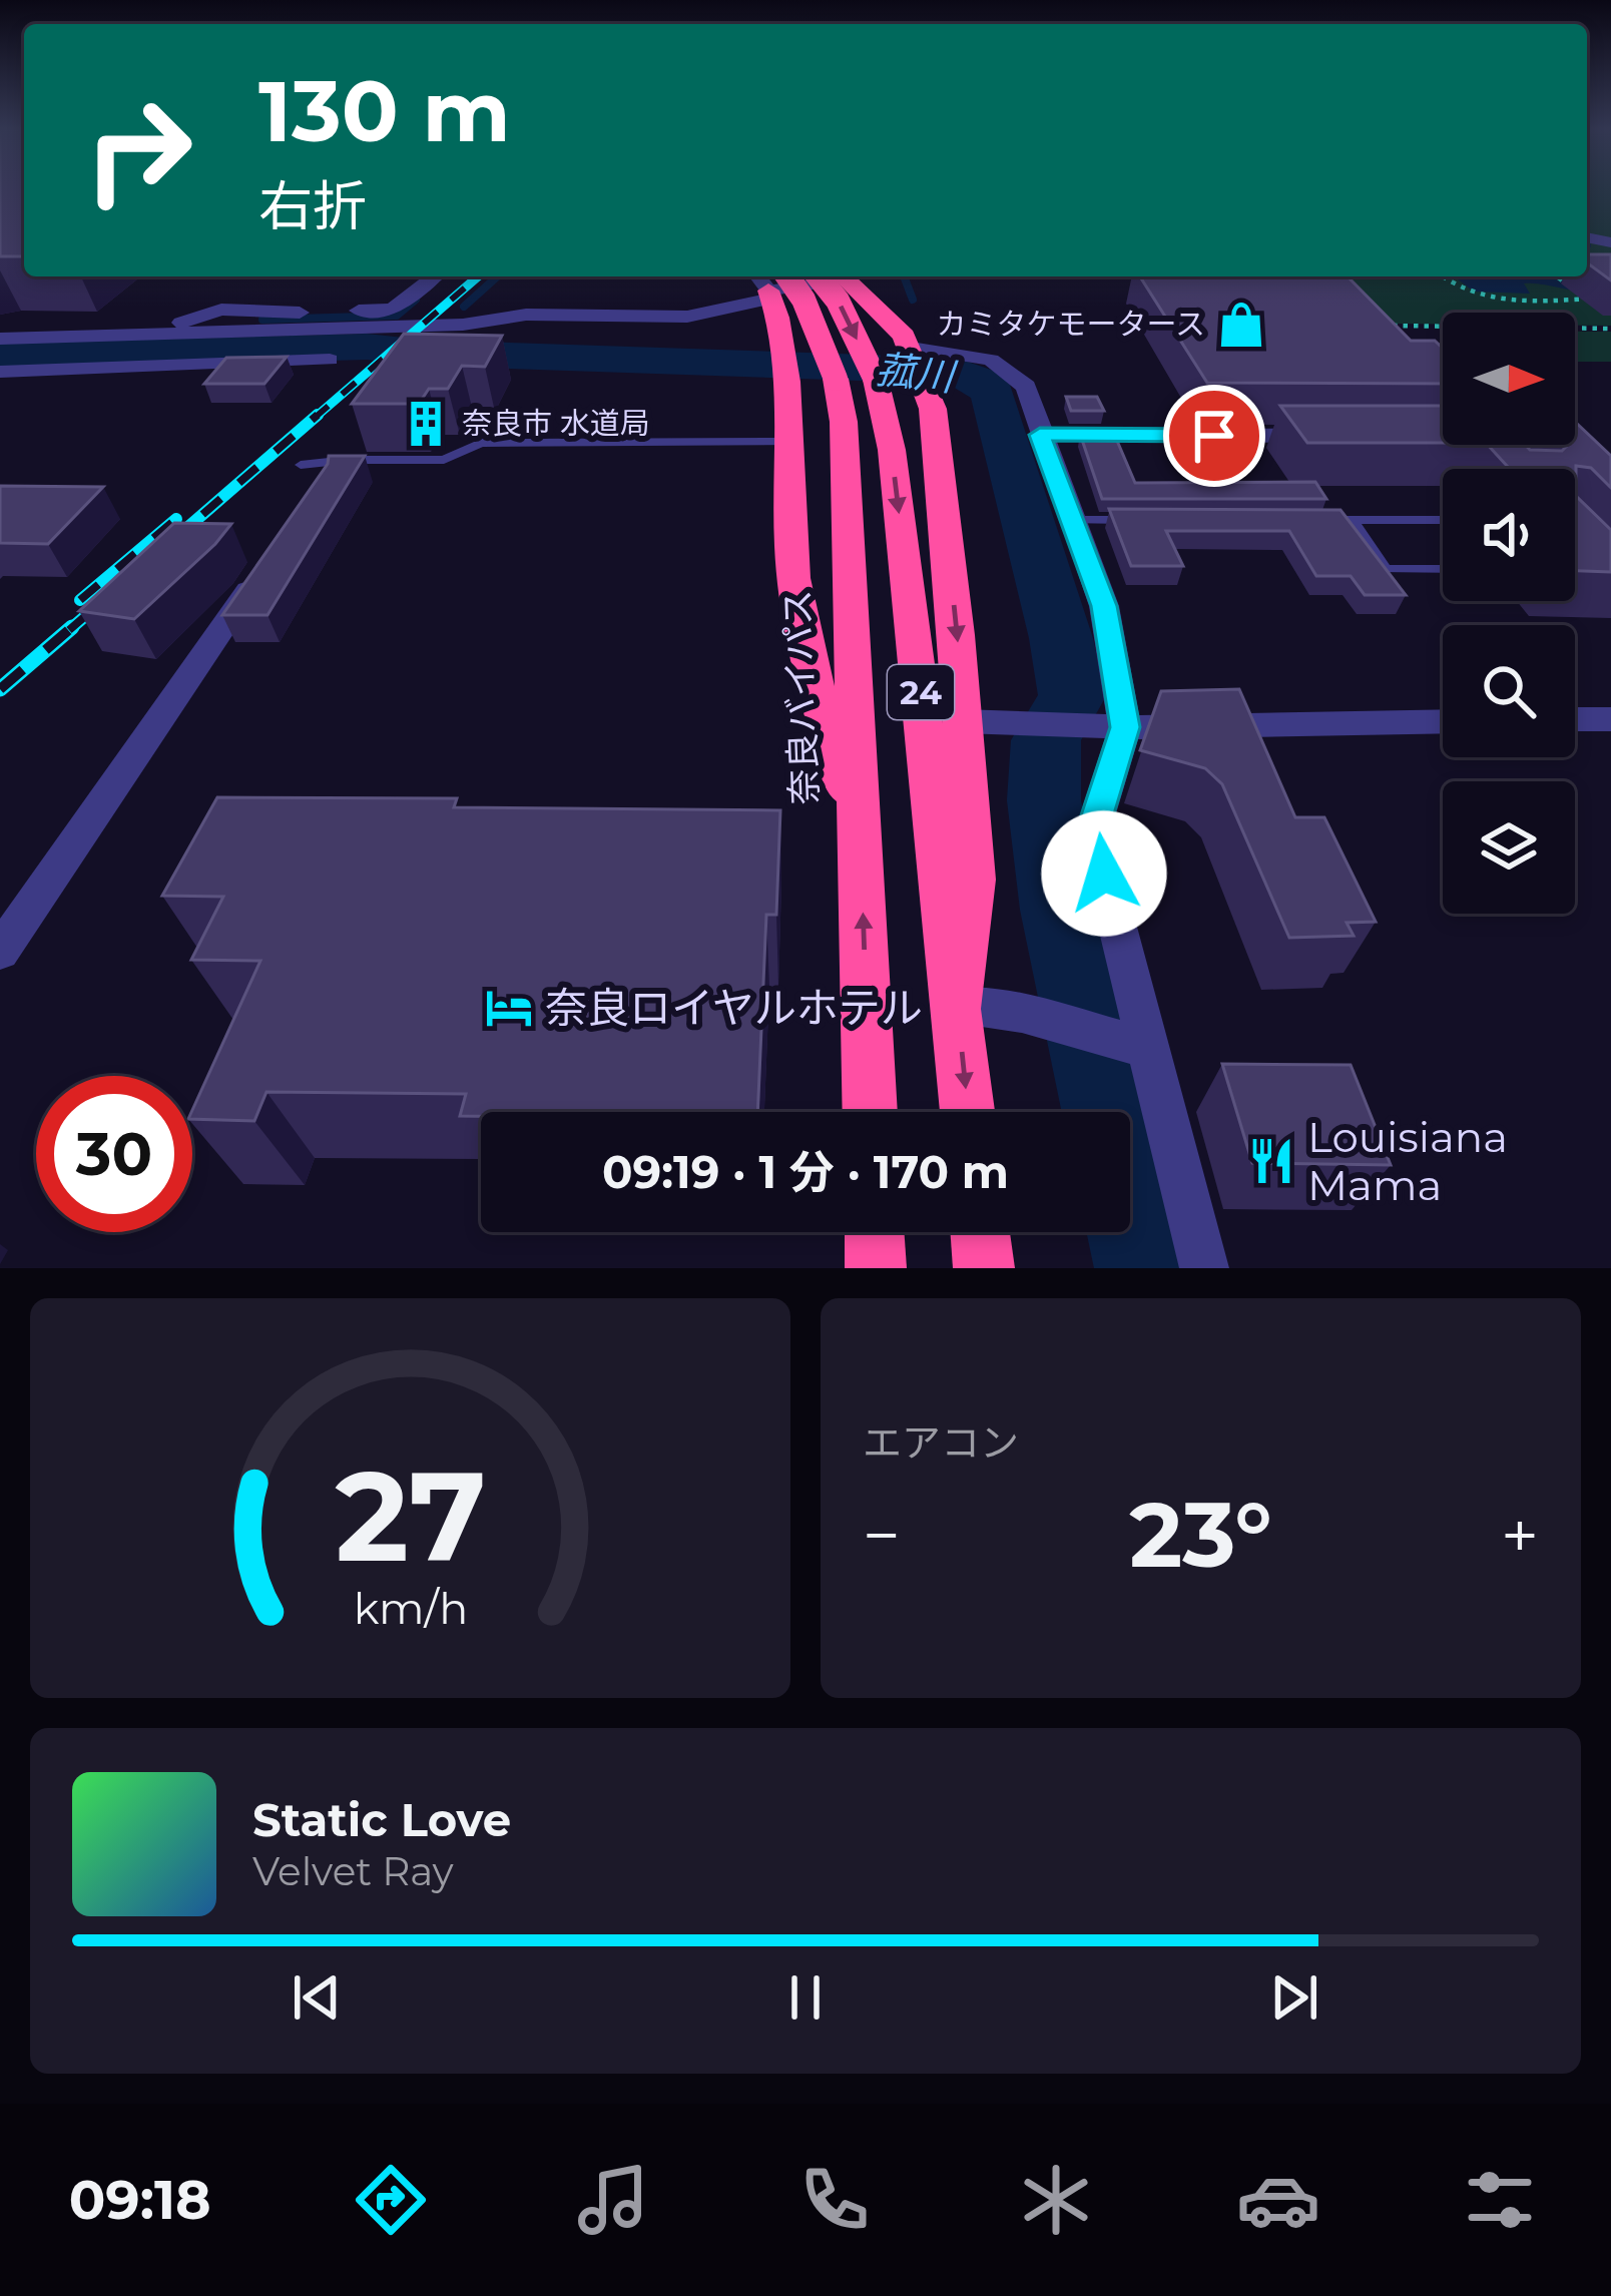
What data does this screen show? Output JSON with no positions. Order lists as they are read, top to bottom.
{
  "streets": {
    "highway": ["24", "奈良バイパス"]
  },
  "water": ["菰川"],
  "places": {
    "shop": ["カミタケモータース"],
    "building": ["奈良市 水道局"],
    "hotel": ["奈良ロイヤルホテル"],
    "restaurant": ["Louisiana Mama"]
  },
  "north": "right",
  "page": {
    "turn": ["130 m", "右折"],
    "limit": "30",
    "trip": "09:19 · 1 分 · 170 m",
    "tile": "エアコン",
    "heat": ["−", "23°", "+"],
    "song": ["Static Love", "Velvet Ray"],
    "tabs": "09:18",
    "gauge": ["27", "km/h"]
  }
}
